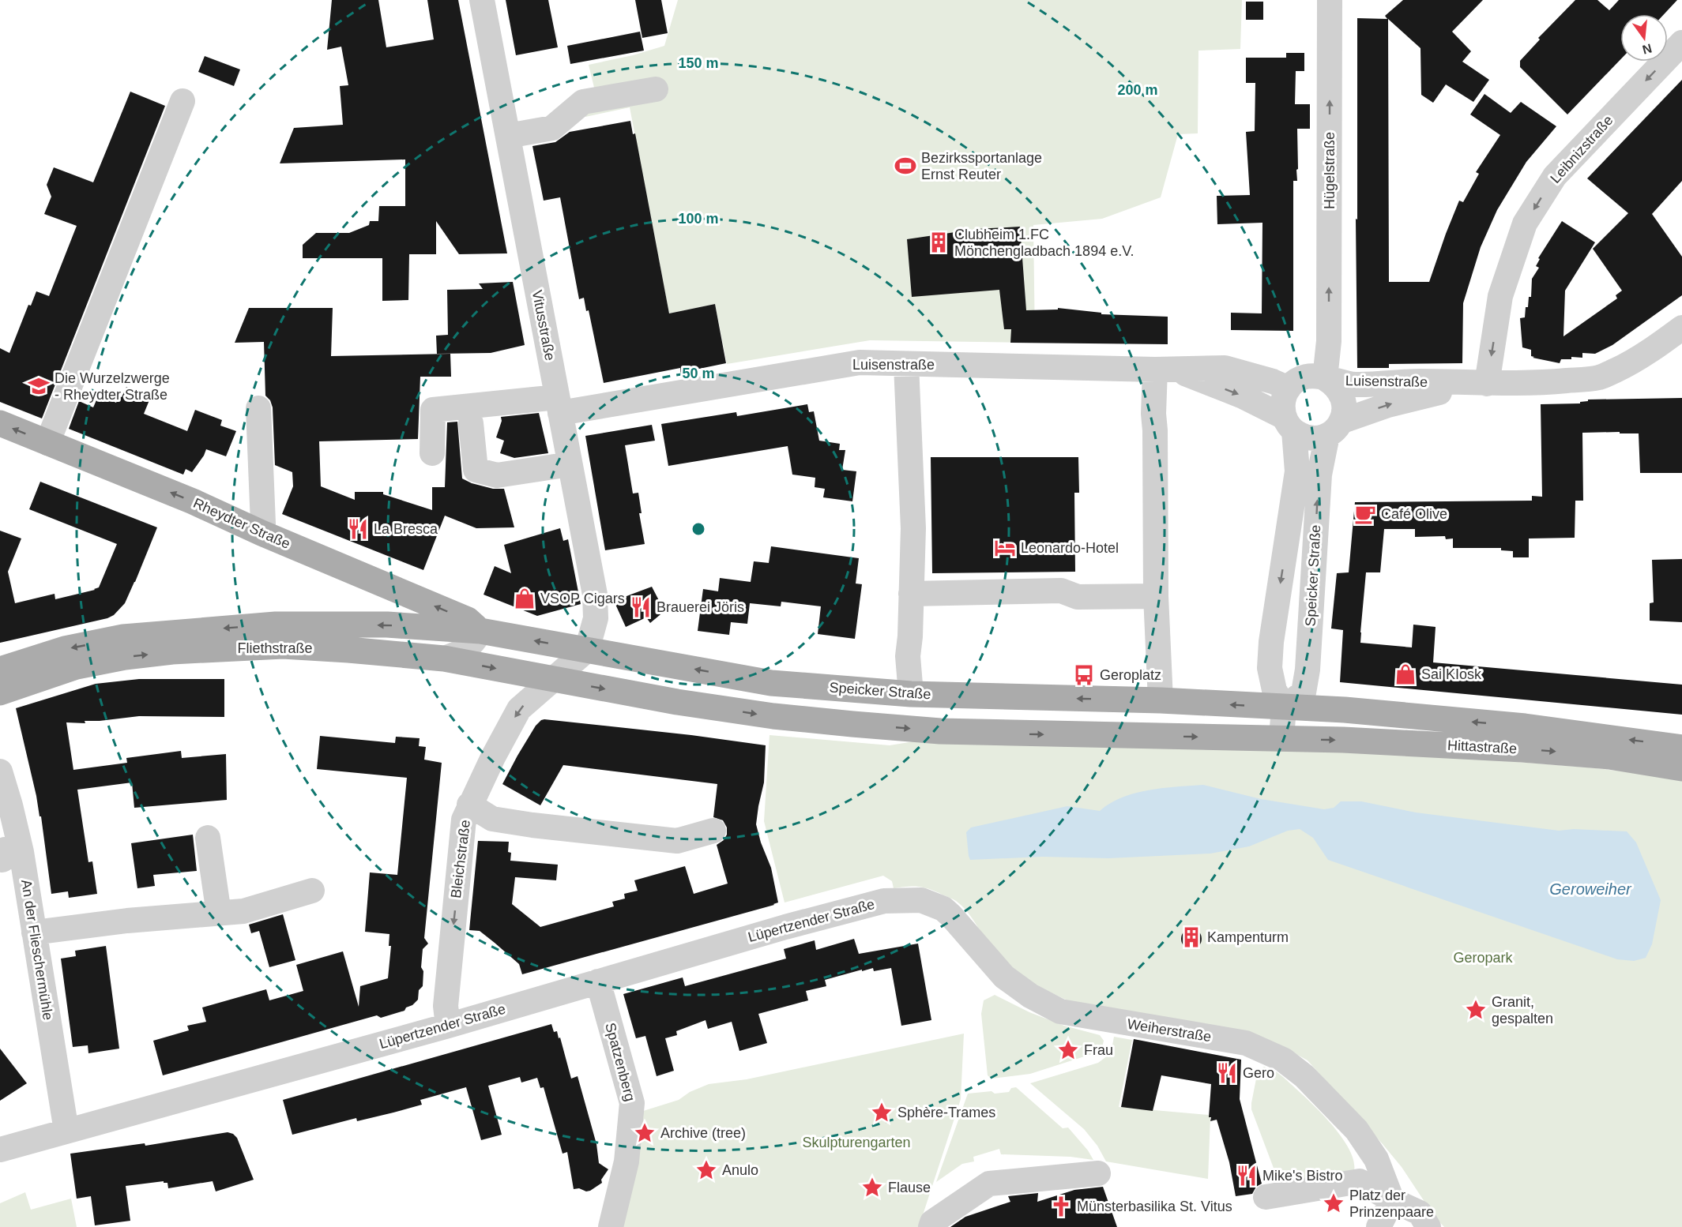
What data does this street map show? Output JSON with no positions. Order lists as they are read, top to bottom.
{
  "streets": {
    "main road": [
      "Rheydter Straße",
      "Speicker Straße",
      "Fliethstraße",
      "Hittastraße"
    ],
    "street": [
      "Leibnizstraße",
      "Hügelstraße",
      "Vitusstraße",
      "Luisenstraße",
      "Bleichstraße",
      "Lüpertzender Straße",
      "An der Flieschermühle",
      "Weiherstraße",
      "Spatzenberg"
    ]
  },
  "crossings": [
    ["Leibnizstraße", "Luisenstraße"],
    ["Hügelstraße", "Luisenstraße"],
    ["Vitusstraße", "Luisenstraße"],
    ["Vitusstraße", "Speicker Straße"],
    ["Vitusstraße", "Bleichstraße"],
    ["Luisenstraße", "Speicker Straße"],
    ["Rheydter Straße", "Speicker Straße"],
    ["Rheydter Straße", "Fliethstraße"],
    ["Speicker Straße", "Fliethstraße"],
    ["Speicker Straße", "Hittastraße"],
    ["Speicker Straße", "Bleichstraße"],
    ["Fliethstraße", "Bleichstraße"],
    ["Bleichstraße", "Lüpertzender Straße"],
    ["Lüpertzender Straße", "An der Flieschermühle"],
    ["Lüpertzender Straße", "Weiherstraße"],
    ["Lüpertzender Straße", "Spatzenberg"]
  ],
  "one_way": [
    "Leibnizstraße",
    "Hügelstraße",
    "Rheydter Straße",
    "Bleichstraße"
  ],
  "water": ["Geroweiher"],
  "parks": ["Geropark", "Skulpturengarten"],
  "places": {
    "sports": ["Bezirkssportanlage Ernst Reuter"],
    "building": ["Clubheim 1.FC Mönchengladbach 1894 e.V.", "Kampenturm"],
    "school or university": ["Die Wurzelzwerge - Rheydter Straße"],
    "cafe": ["Café Olive"],
    "restaurant": [
      "La Bresca",
      "Brauerei Jöris",
      "Gero",
      "Mike's Bistro"
    ],
    "hotel": ["Leonardo-Hotel"],
    "shop": ["VSOP Cigars", "Sai KIosk"],
    "bus stop": ["Geroplatz"],
    "place": [
      "Granit, gespalten",
      "Frau",
      "Sphère-Trames",
      "Archive (tree)",
      "Anulo",
      "Flause",
      "Platz der Prinzenpaare"
    ],
    "church": ["Münsterbasilika St. Vitus"]
  },
  "north": "bottom",
  "rings": [
    "150 m",
    "200 m",
    "100 m",
    "50 m"
  ]
}
